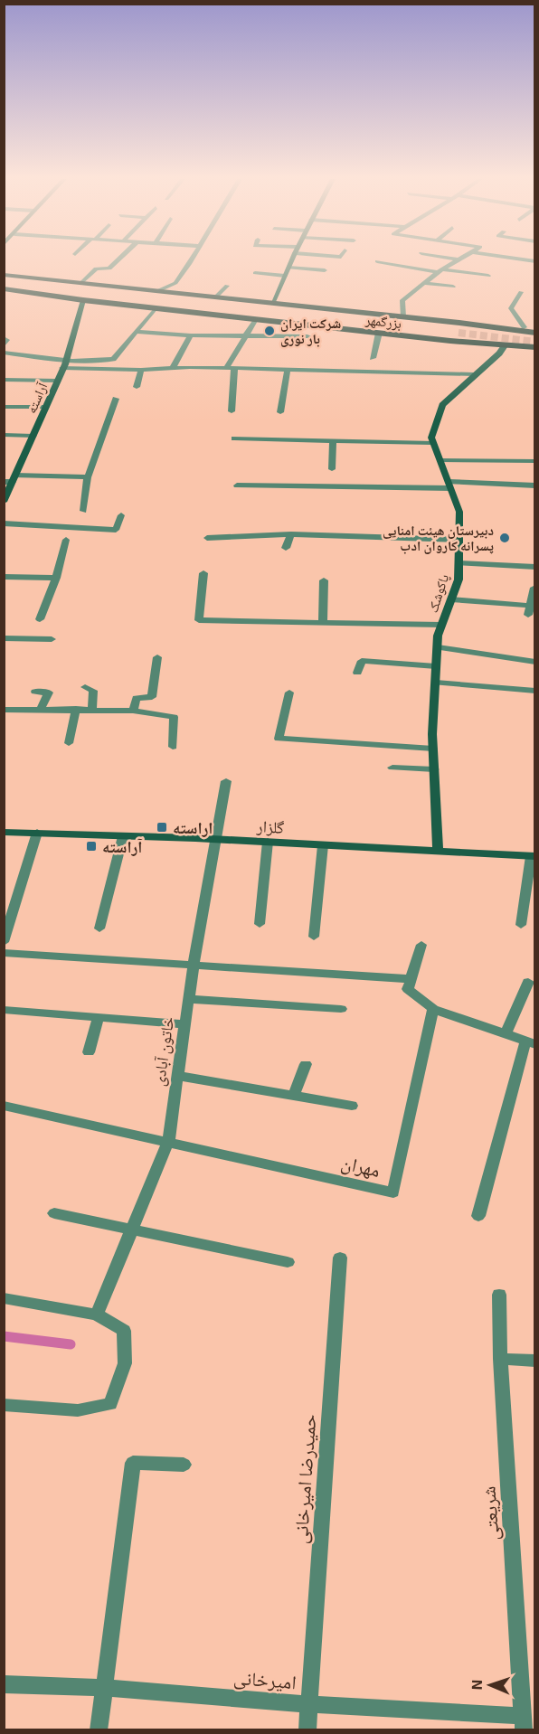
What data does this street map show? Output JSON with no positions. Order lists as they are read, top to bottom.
{
  "streets": {
    "main road": ["بزرگمهر"],
    "street": [
      "آراسته",
      "پاکوشک",
      "گلزار",
      "خاتون آبادی",
      "مهران",
      "حمیدرضا امیرخانی",
      "شریعتی",
      "امیرخانی"
    ]
  },
  "crossings": [
    ["بزرگمهر", "آراسته"],
    ["پاکوشک", "گلزار"],
    ["گلزار", "خاتون آبادی"],
    ["خاتون آبادی", "مهران"],
    ["حمیدرضا امیرخانی", "امیرخانی"],
    ["شریعتی", "امیرخانی"]
  ],
  "places": {
    "other": ["شرکت ایران بار نوری", "دبیرستان هیئت امنایی پسرانه کاروان ادب"],
    "transit": ["اراسته", "آراسته"]
  },
  "north": "left"
}
